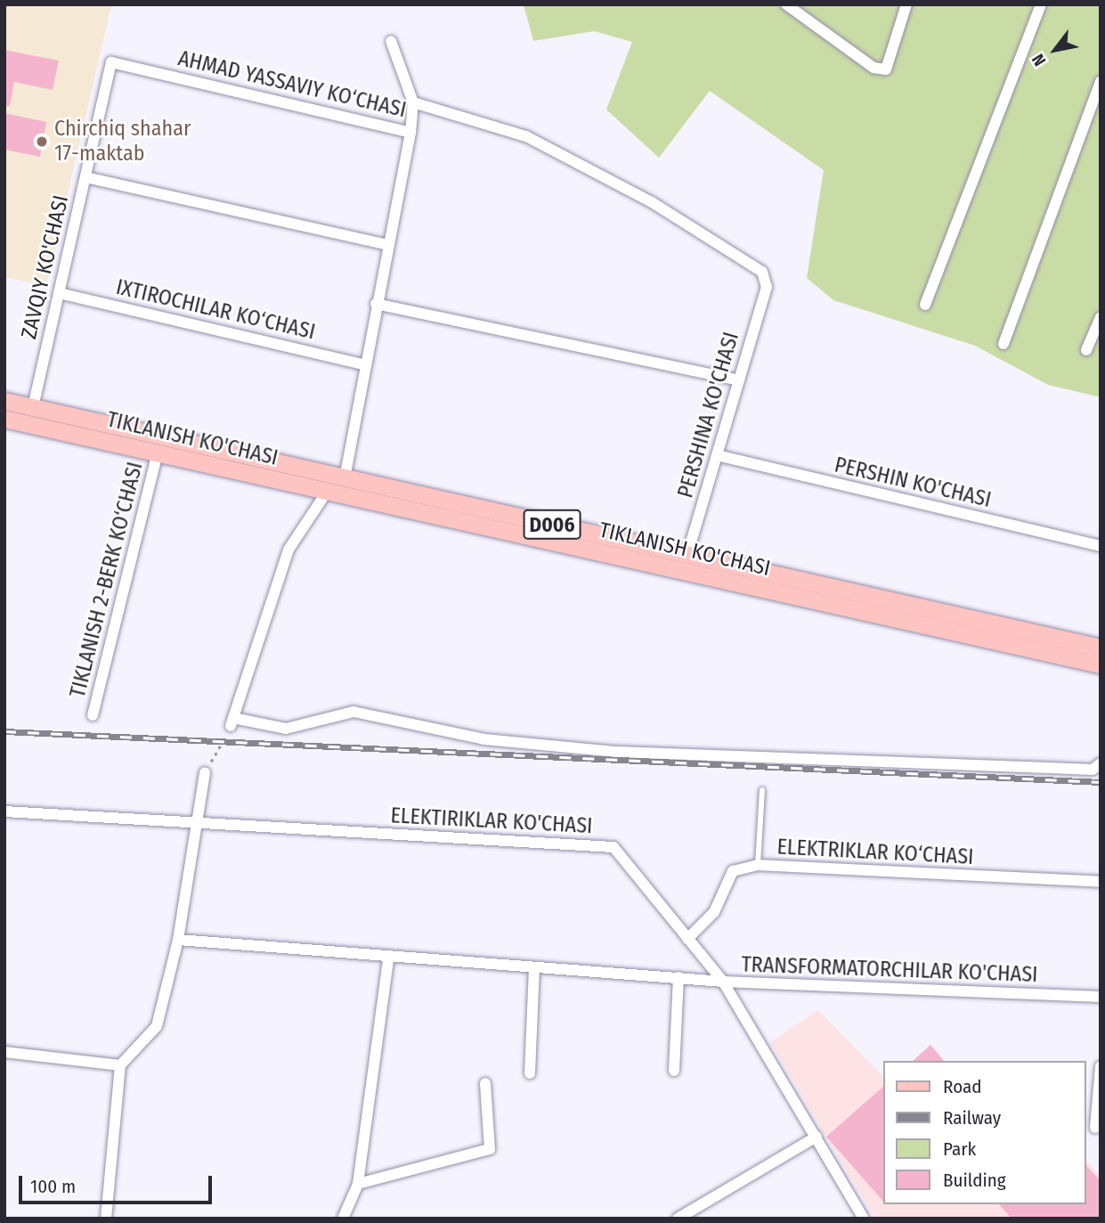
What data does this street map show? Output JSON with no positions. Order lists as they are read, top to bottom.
{
  "streets": {
    "main road": ["TIKLANISH KO'CHASI", "D006"],
    "street": [
      "AHMAD YASSAVIY KO‘CHASI",
      "ZAVQIY KO'CHASI",
      "IXTIROCHILAR KO‘CHASI",
      "PERSHINA KO'CHASI",
      "PERSHIN KO'CHASI",
      "TIKLANISH 2-BERK KO‘CHASI",
      "ELEKTIRIKLAR KO'CHASI",
      "ELEKTRIKLAR KO‘CHASI",
      "TRANSFORMATORCHILAR KO'CHASI"
    ]
  },
  "crossings": [
    ["AHMAD YASSAVIY KO‘CHASI", "ZAVQIY KO'CHASI"],
    ["AHMAD YASSAVIY KO‘CHASI", "PERSHINA KO'CHASI"],
    ["ZAVQIY KO'CHASI", "IXTIROCHILAR KO‘CHASI"],
    ["ZAVQIY KO'CHASI", "D006"],
    ["PERSHINA KO'CHASI", "PERSHIN KO'CHASI"],
    ["PERSHINA KO'CHASI", "D006"],
    ["TIKLANISH KO'CHASI", "TIKLANISH 2-BERK KO‘CHASI"],
    ["ELEKTIRIKLAR KO'CHASI", "ELEKTRIKLAR KO‘CHASI"],
    ["ELEKTIRIKLAR KO'CHASI", "TRANSFORMATORCHILAR KO'CHASI"]
  ],
  "places": ["Chirchiq shahar 17-maktab"],
  "legend": [
    "Road",
    "Railway",
    "Park",
    "Building"
  ],
  "scale_bar": "100 m",
  "north": "bottom left"
}
